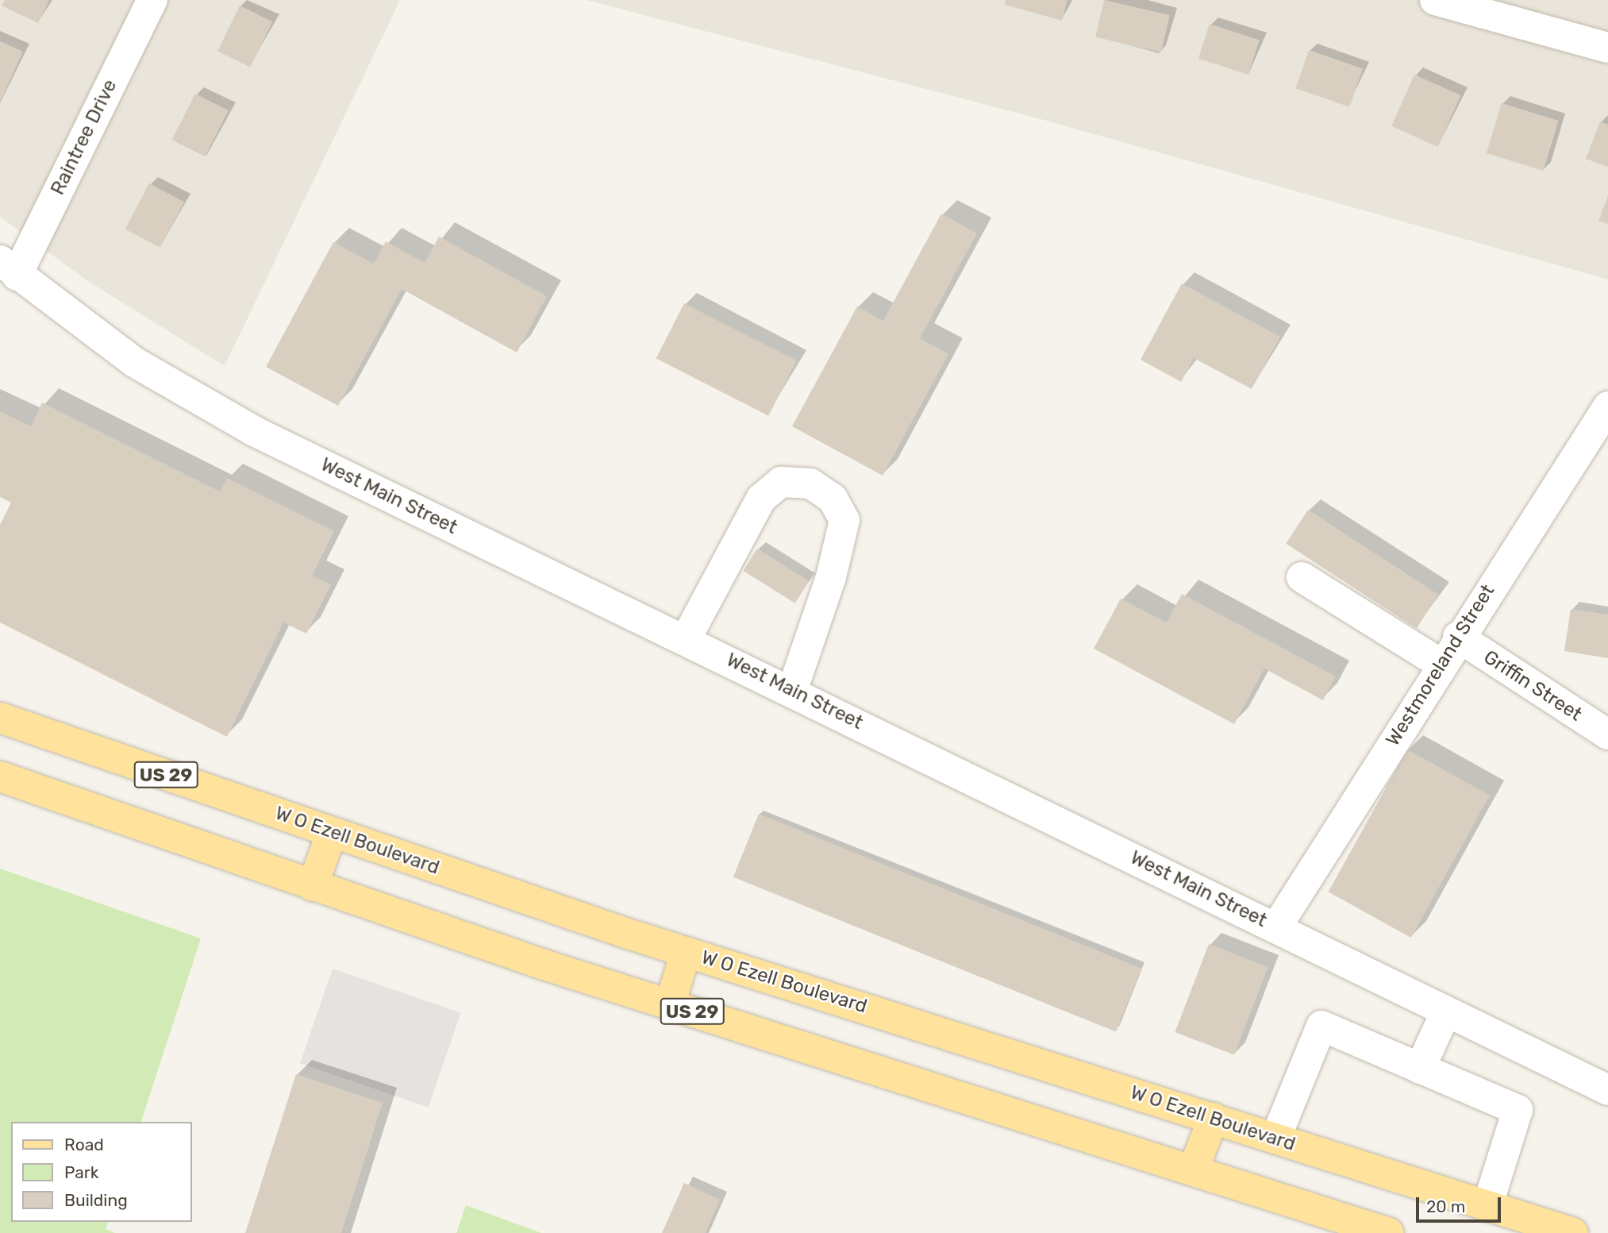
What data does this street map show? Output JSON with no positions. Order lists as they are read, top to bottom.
{
  "streets": {
    "main road": ["US 29", "W O Ezell Boulevard"],
    "street": [
      "Raintree Drive",
      "West Main Street",
      "Westmoreland Street",
      "Griffin Street"
    ]
  },
  "crossings": [
    ["Raintree Drive", "West Main Street"],
    ["West Main Street", "Westmoreland Street"],
    ["Westmoreland Street", "Griffin Street"]
  ],
  "legend": ["Road", "Park", "Building"],
  "scale_bar": "20 m"
}
